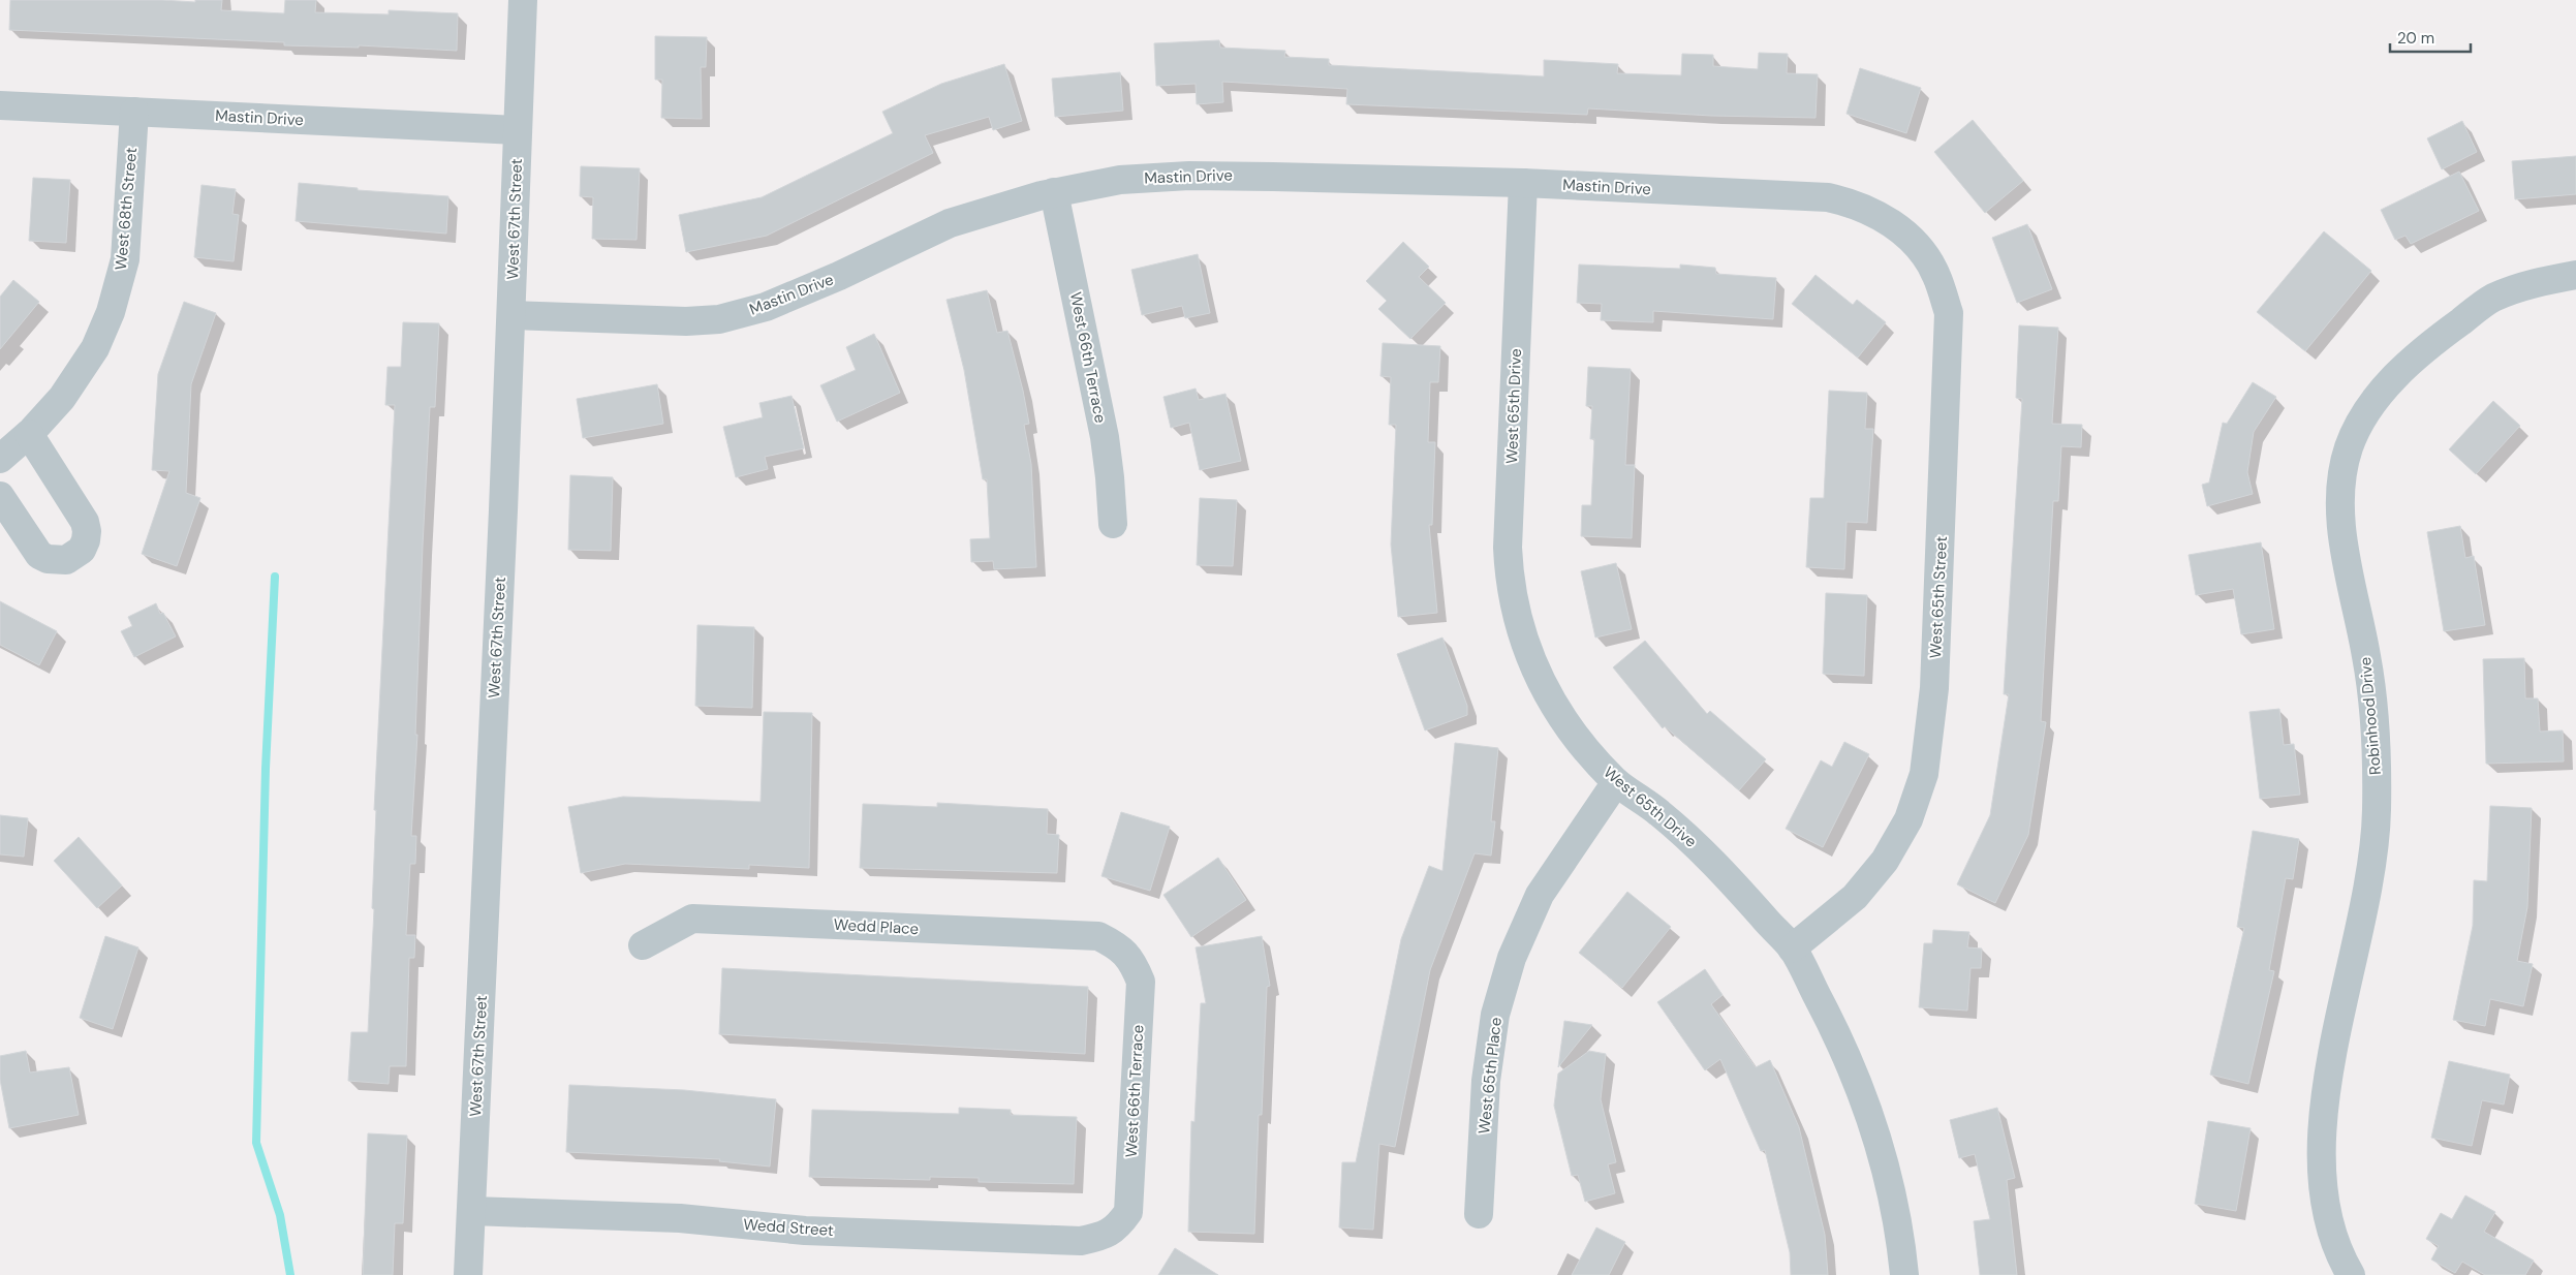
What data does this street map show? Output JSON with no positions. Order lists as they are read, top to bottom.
{
  "streets": {
    "street": [
      "Mastin Drive",
      "West 68th Street",
      "West 67th Street",
      "West 66th Terrace",
      "West 65th Drive",
      "West 65th Street",
      "Robinhood Drive",
      "Wedd Place",
      "West 65th Place",
      "Wedd Street"
    ]
  },
  "crossings": [
    ["Mastin Drive", "West 68th Street"],
    ["Mastin Drive", "West 67th Street"],
    ["Mastin Drive", "West 66th Terrace"],
    ["Mastin Drive", "West 65th Drive"],
    ["Mastin Drive", "West 65th Street"],
    ["West 67th Street", "Wedd Street"],
    ["West 66th Terrace", "Wedd Place"],
    ["West 66th Terrace", "Wedd Street"],
    ["West 65th Drive", "West 65th Street"],
    ["West 65th Drive", "West 65th Place"]
  ],
  "scale_bar": "20 m"
}
